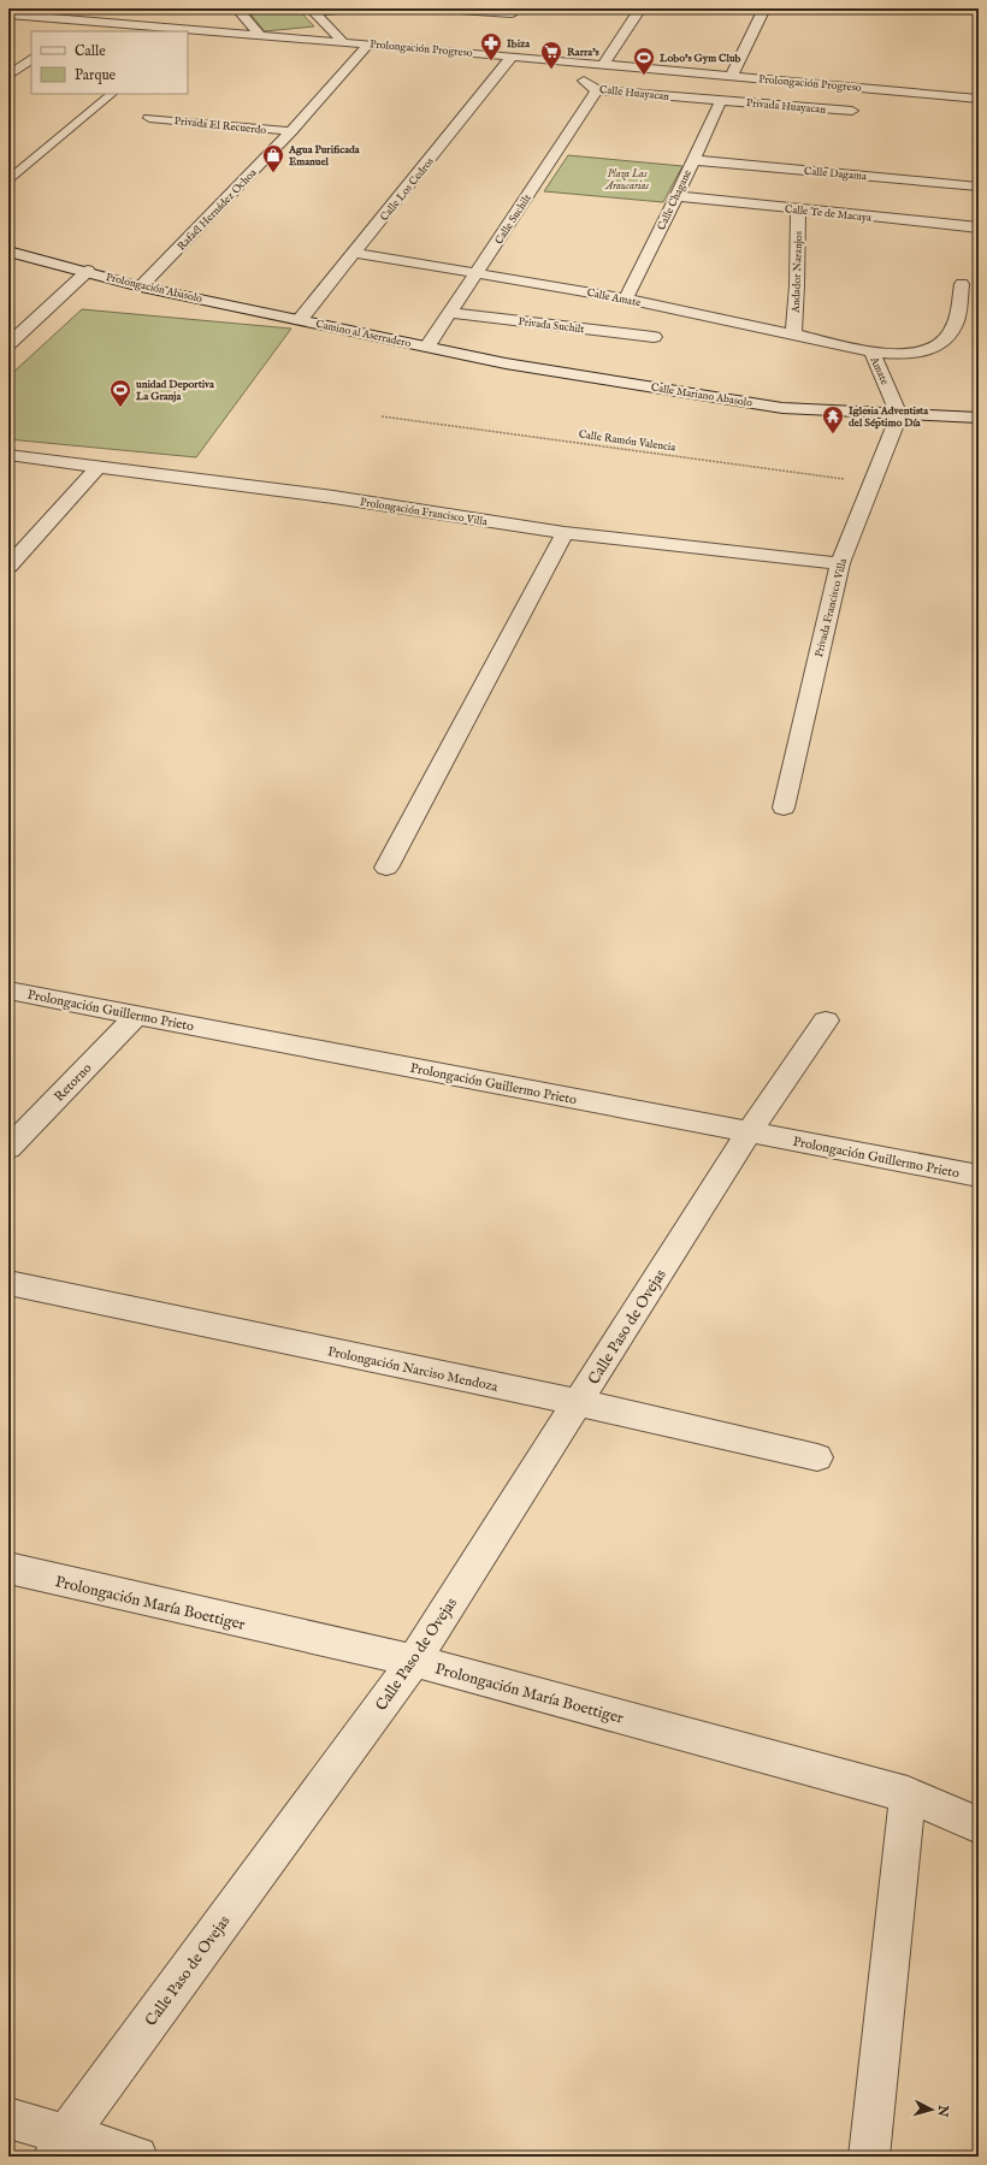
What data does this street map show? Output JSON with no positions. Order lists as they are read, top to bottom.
{
  "streets": {
    "street": [
      "Prolongación Progreso",
      "Calle Huayacan",
      "Privada Huayacan",
      "Privada El Recuerdo",
      "Calle Dagama",
      "Calle Los Cedros",
      "Calle Chagane",
      "Rafaél Hernádez Ochoa",
      "Calle Te de Macaya",
      "Calle Suchilt",
      "Andador Naranjos",
      "Prolongación Abasolo",
      "Calle Amate",
      "Privada Suchilt",
      "Camino al Aserradero",
      "Amate",
      "Calle Mariano Abasolo",
      "Prolongación Francisco Villa",
      "Privada Francisco Villa",
      "Prolongación Guillermo Prieto",
      "Retorno",
      "Calle Paso de Ovejas",
      "Prolongación Narciso Mendoza",
      "Prolongación María Boettiger"
    ],
    "path": ["Calle Ramón Valencia"]
  },
  "crossings": [
    ["Prolongación Progreso", "Calle Huayacan"],
    ["Prolongación Progreso", "Calle Los Cedros"],
    ["Prolongación Progreso", "Rafaél Hernádez Ochoa"],
    ["Calle Huayacan", "Privada Huayacan"],
    ["Calle Huayacan", "Calle Chagane"],
    ["Calle Huayacan", "Calle Suchilt"],
    ["Privada Huayacan", "Calle Chagane"],
    ["Privada El Recuerdo", "Rafaél Hernádez Ochoa"],
    ["Calle Dagama", "Calle Chagane"],
    ["Calle Los Cedros", "Prolongación Abasolo"],
    ["Calle Los Cedros", "Calle Amate"],
    ["Calle Los Cedros", "Camino al Aserradero"],
    ["Calle Chagane", "Calle Te de Macaya"],
    ["Calle Chagane", "Calle Amate"],
    ["Rafaél Hernádez Ochoa", "Prolongación Abasolo"],
    ["Calle Te de Macaya", "Andador Naranjos"],
    ["Calle Suchilt", "Calle Amate"],
    ["Calle Suchilt", "Privada Suchilt"],
    ["Calle Suchilt", "Camino al Aserradero"],
    ["Calle Suchilt", "Calle Mariano Abasolo"],
    ["Andador Naranjos", "Calle Amate"],
    ["Prolongación Abasolo", "Camino al Aserradero"],
    ["Calle Amate", "Amate"],
    ["Camino al Aserradero", "Calle Mariano Abasolo"],
    ["Amate", "Calle Mariano Abasolo"],
    ["Amate", "Privada Francisco Villa"],
    ["Calle Mariano Abasolo", "Privada Francisco Villa"],
    ["Calle Ramón Valencia", "Privada Francisco Villa"],
    ["Prolongación Francisco Villa", "Privada Francisco Villa"],
    ["Prolongación Guillermo Prieto", "Retorno"],
    ["Prolongación Guillermo Prieto", "Calle Paso de Ovejas"],
    ["Calle Paso de Ovejas", "Prolongación Narciso Mendoza"],
    ["Calle Paso de Ovejas", "Prolongación María Boettiger"]
  ],
  "parks": ["Plaza Las Araucarias"],
  "places": {
    "pharmacy": ["Ibiza"],
    "supermarket": ["Rarra's"],
    "sports": ["Lobo's Gym Club", "unidad Deportiva La Granja"],
    "shop": ["Agua Purificada Emanuel"],
    "temple": ["Iglesia Adventista del Séptimo Día"]
  },
  "legend": ["Calle", "Parque"],
  "north": "right"
}
